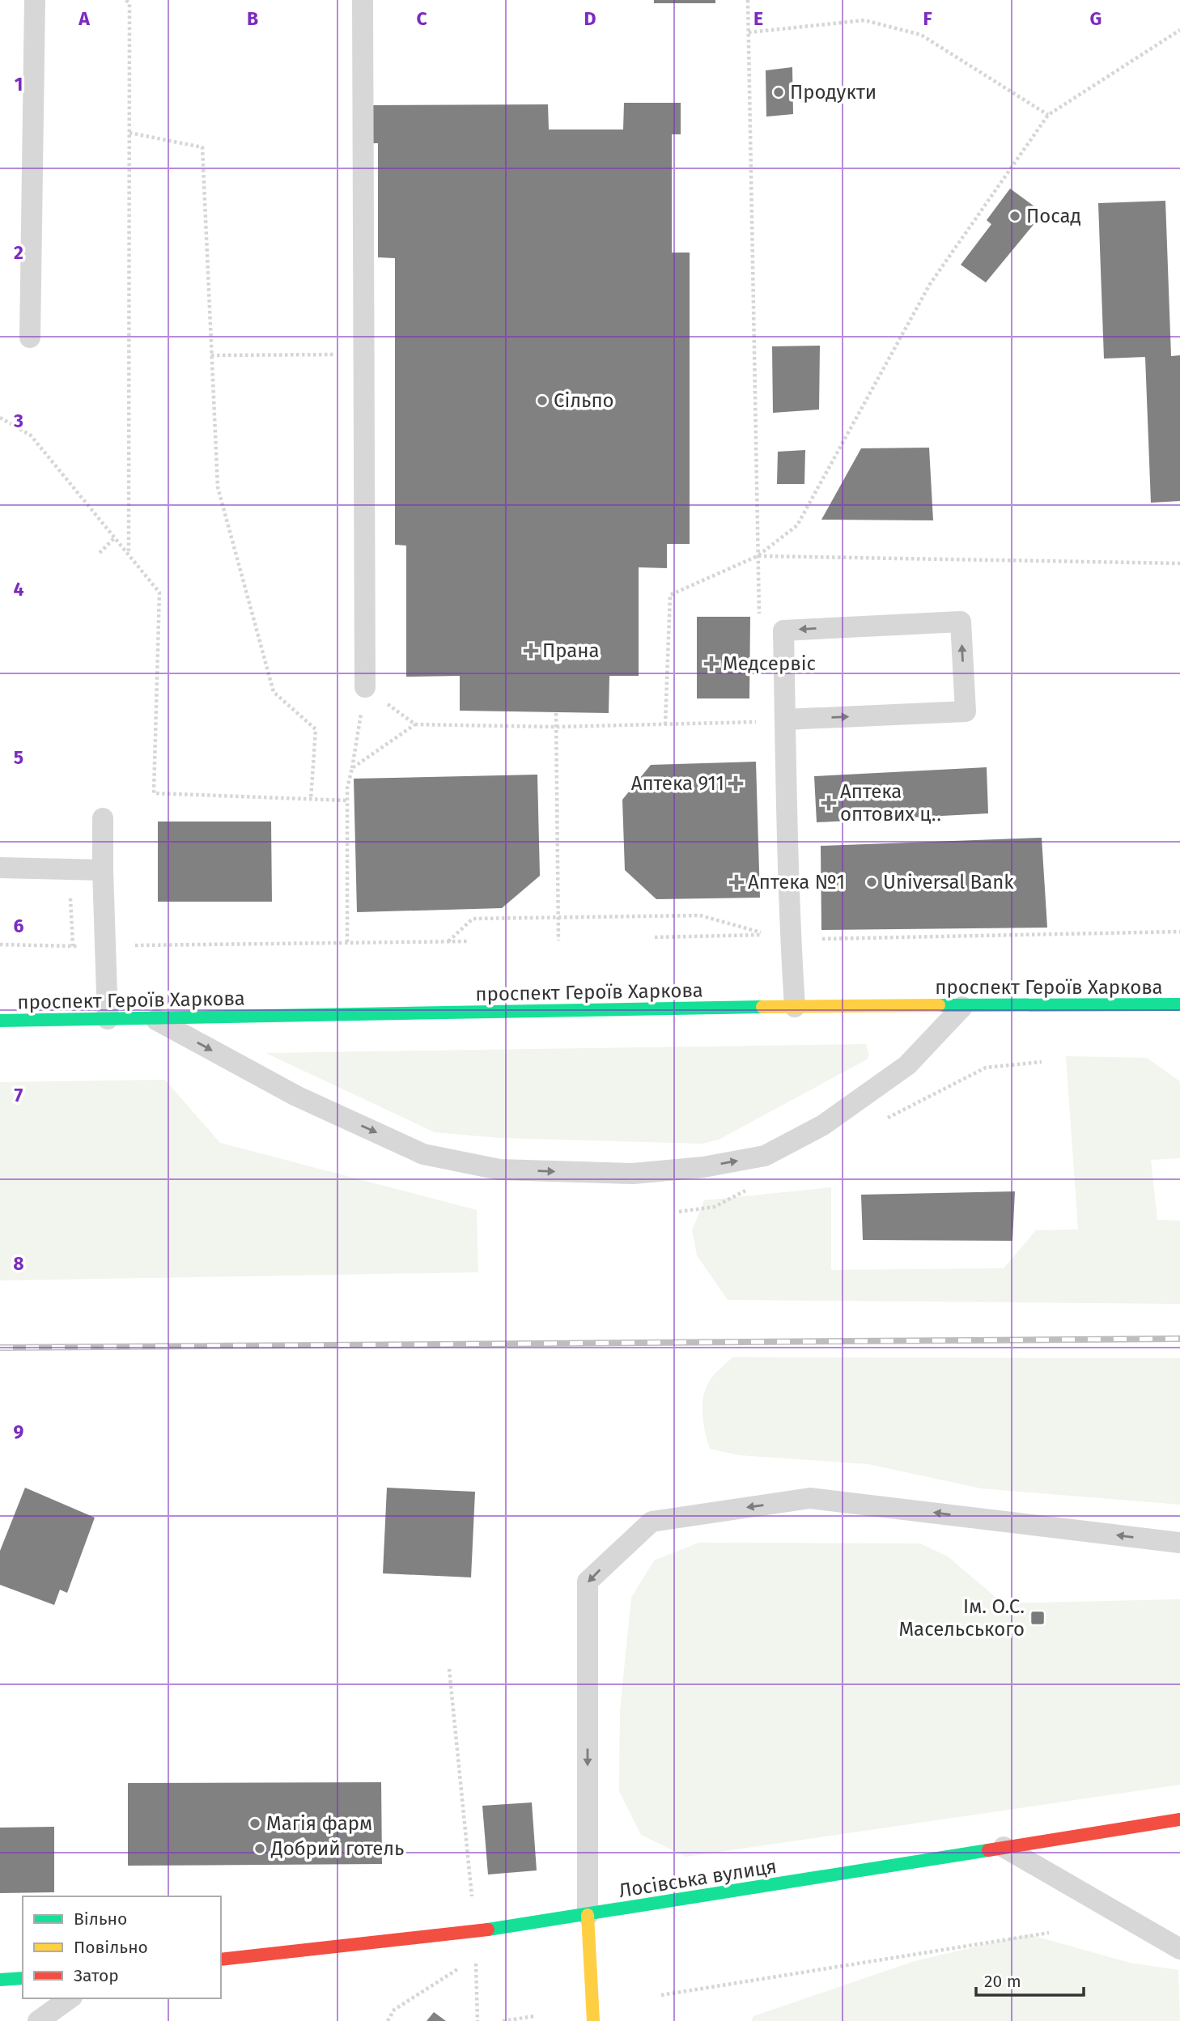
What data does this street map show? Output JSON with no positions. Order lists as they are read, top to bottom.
{
  "streets": {
    "main road": ["проспект Героїв Харкова", "Лосівська вулиця"]
  },
  "places": {
    "other": [
      "Продукти",
      "Посад",
      "Сільпо",
      "Universal Bank",
      "Магія фарм",
      "Добрий готель"
    ],
    "health": [
      "Прана",
      "Медсервіс",
      "Аптека 911",
      "Аптека оптових ц‥",
      "Аптека №1"
    ],
    "transit": ["Ім. О.С. Масельського"]
  },
  "legend": ["Вільно", "Повільно", "Затор"],
  "scale_bar": "20 m",
  "grid": {
    "columns": [
      "A",
      "B",
      "C",
      "D",
      "E",
      "F",
      "G"
    ],
    "rows": [
      "1",
      "2",
      "3",
      "4",
      "5",
      "6",
      "7",
      "8",
      "9"
    ]
  }
}
